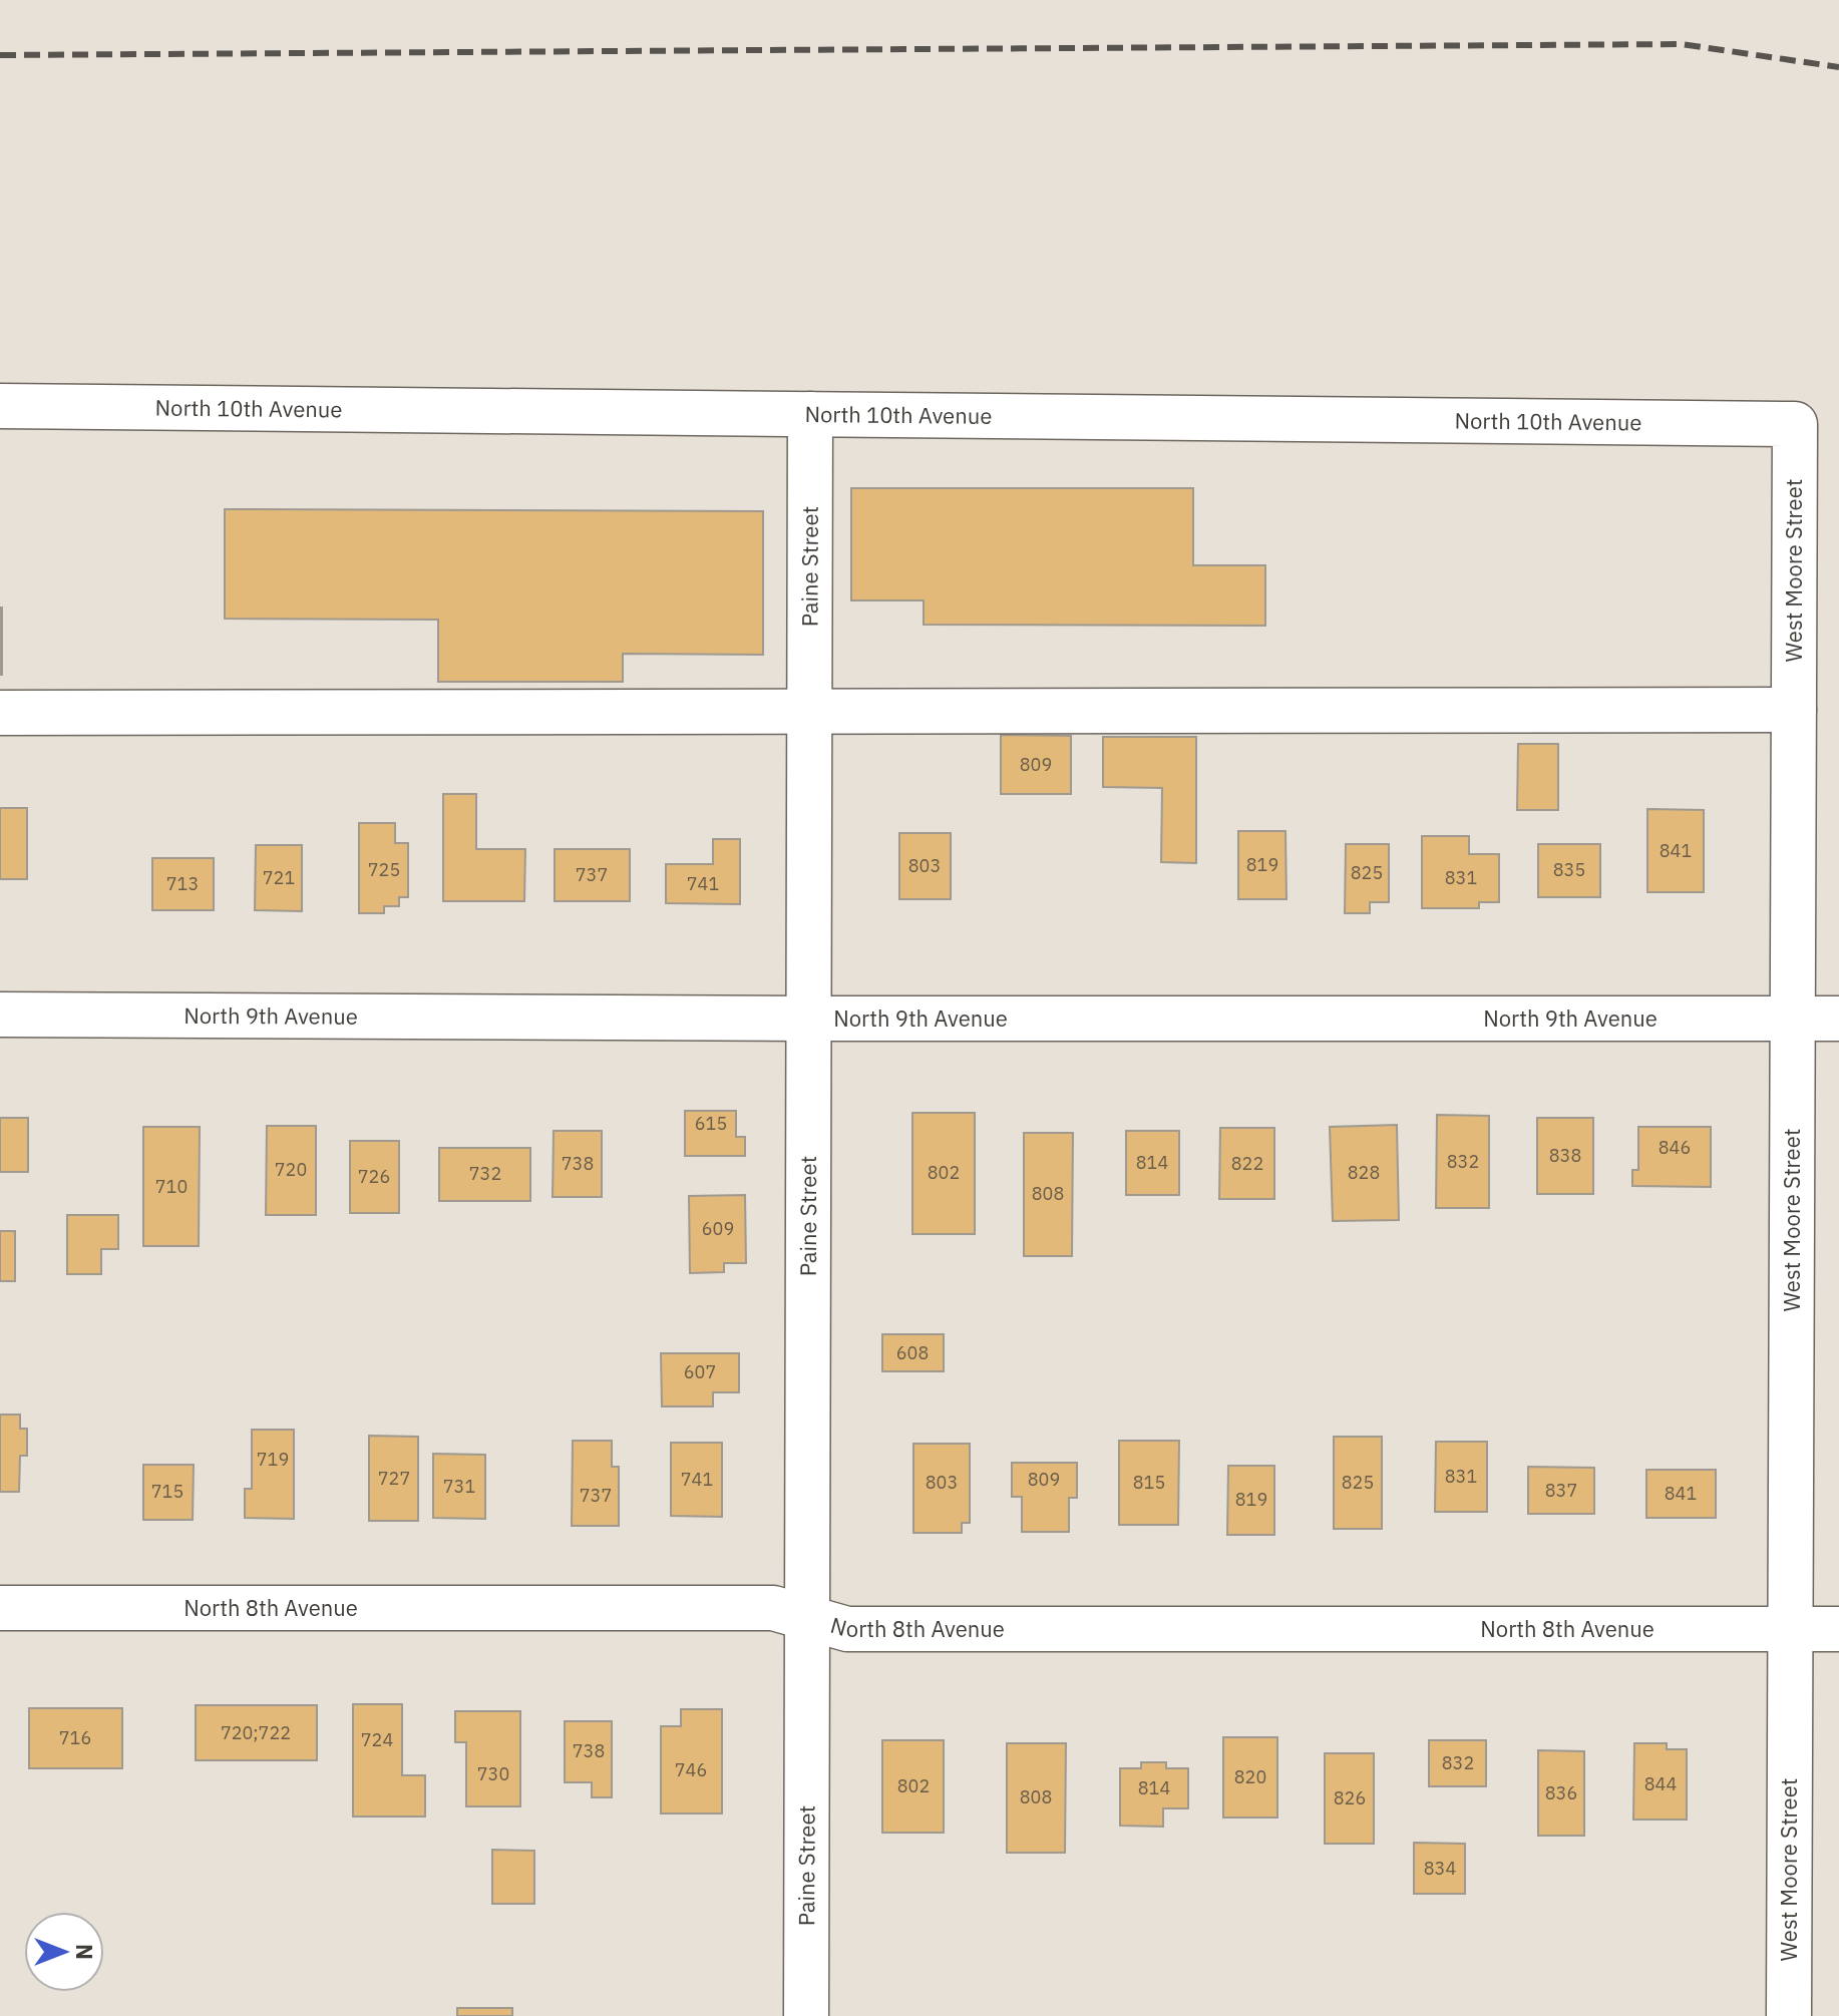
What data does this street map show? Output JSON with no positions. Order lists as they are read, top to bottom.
{
  "streets": {
    "street": [
      "North 10th Avenue",
      "Paine Street",
      "West Moore Street",
      "North 9th Avenue",
      "North 8th Avenue"
    ]
  },
  "crossings": [
    ["North 10th Avenue", "Paine Street"],
    ["North 10th Avenue", "West Moore Street"],
    ["Paine Street", "North 9th Avenue"],
    ["Paine Street", "North 8th Avenue"],
    ["West Moore Street", "North 9th Avenue"],
    ["West Moore Street", "North 8th Avenue"]
  ],
  "house_numbers": [
    "809",
    "841",
    "819",
    "803",
    "725",
    "835",
    "825",
    "737",
    "721",
    "831",
    "713",
    "741",
    "615",
    "846",
    "838",
    "832",
    "814",
    "738",
    "822",
    "720",
    "802",
    "828",
    "732",
    "726",
    "710",
    "808",
    "609",
    "608",
    "607",
    "719",
    "831",
    "727",
    "741",
    "809",
    "803",
    "815",
    "825",
    "731",
    "837",
    "715",
    "841",
    "737",
    "819",
    "720;722",
    "716",
    "724",
    "738",
    "832",
    "746",
    "730",
    "820",
    "844",
    "802",
    "814",
    "836",
    "808",
    "826",
    "834"
  ],
  "north": "right"
}
